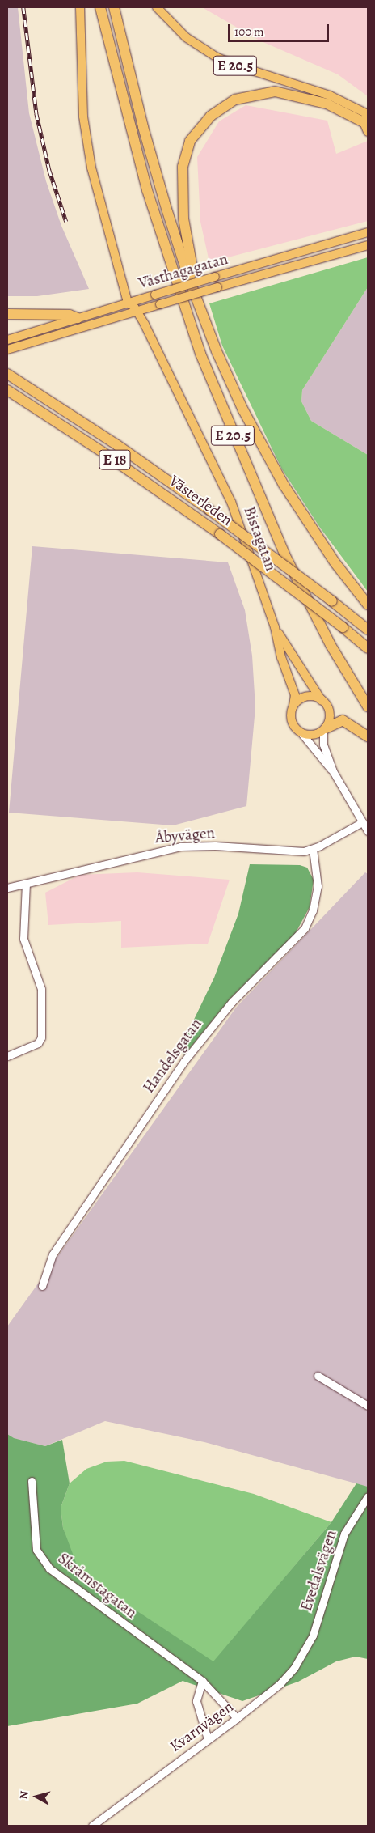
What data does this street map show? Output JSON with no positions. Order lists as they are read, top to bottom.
{
  "streets": {
    "highway": ["E 20.5", "E 18", "Västerleden"],
    "main road": ["Västhagagatan", "Bistagatan"],
    "street": [
      "Åbyvägen",
      "Handelsgatan",
      "Evedalsvägen",
      "Skråmstagatan",
      "Kvarnvägen"
    ]
  },
  "crossings": [
    ["E 20.5", "Västhagagatan"],
    ["E 20.5", "Bistagatan"],
    ["E 20.5", "Åbyvägen"],
    ["Västhagagatan", "Bistagatan"],
    ["Åbyvägen", "Handelsgatan"],
    ["Evedalsvägen", "Kvarnvägen"],
    ["Skråmstagatan", "Kvarnvägen"]
  ],
  "scale_bar": "100 m",
  "north": "left"
}
